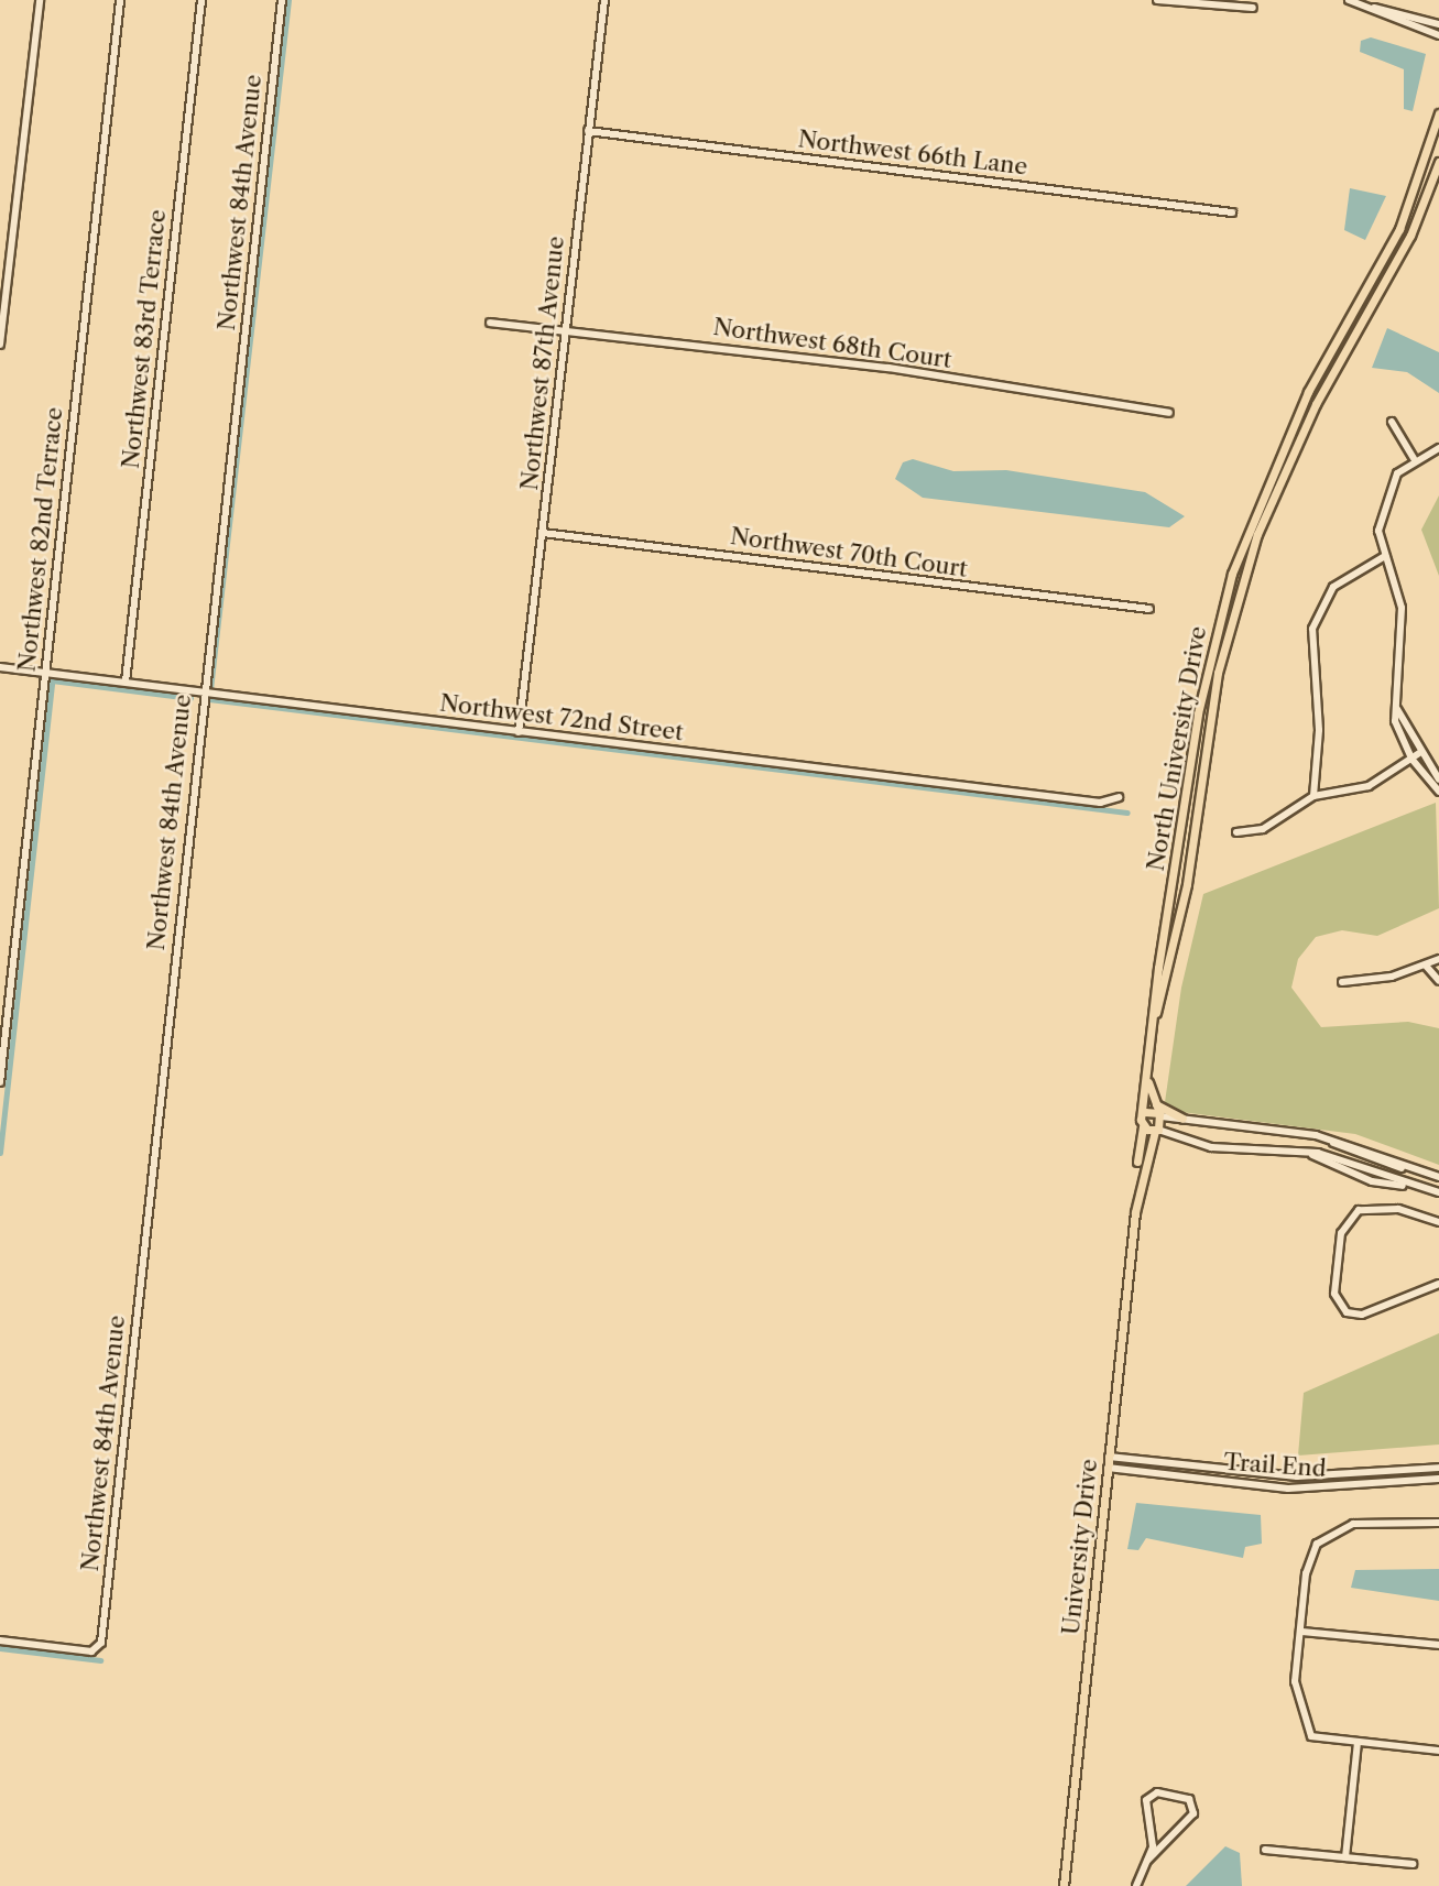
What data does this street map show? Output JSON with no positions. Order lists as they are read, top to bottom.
{
  "streets": {
    "main road": ["North University Drive", "University Drive"],
    "street": [
      "Northwest 66th Lane",
      "Northwest 84th Avenue",
      "Northwest 83rd Terrace",
      "Northwest 68th Court",
      "Northwest 87th Avenue",
      "Northwest 82nd Terrace",
      "Northwest 70th Court",
      "Northwest 72nd Street",
      "Trail End"
    ]
  },
  "crossings": [
    ["Northwest 66th Lane", "Northwest 87th Avenue"],
    ["Northwest 84th Avenue", "Northwest 72nd Street"],
    ["Northwest 83rd Terrace", "Northwest 72nd Street"],
    ["Northwest 68th Court", "Northwest 87th Avenue"],
    ["Northwest 87th Avenue", "Northwest 70th Court"],
    ["Northwest 87th Avenue", "Northwest 72nd Street"],
    ["Northwest 82nd Terrace", "Northwest 72nd Street"],
    ["Trail End", "University Drive"]
  ]
}
